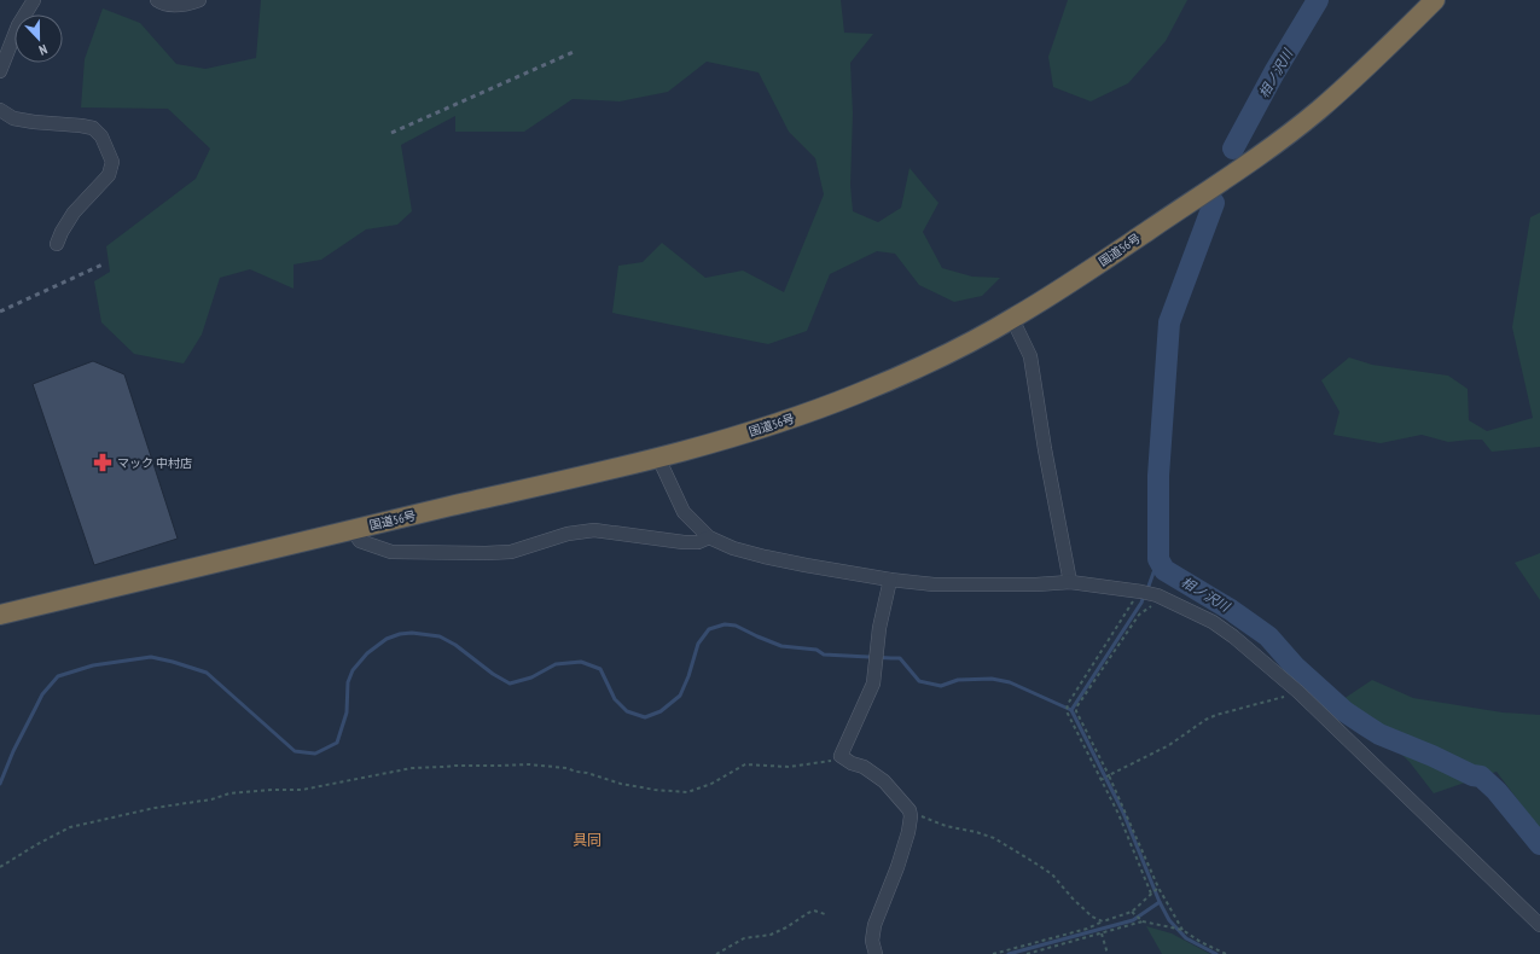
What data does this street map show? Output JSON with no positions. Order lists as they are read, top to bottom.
{
  "streets": {
    "highway": ["国道56号"]
  },
  "districts": ["具同"],
  "water": ["相ノ沢川"],
  "places": {
    "pharmacy": ["マック 中村店"]
  },
  "north": "bottom"
}
